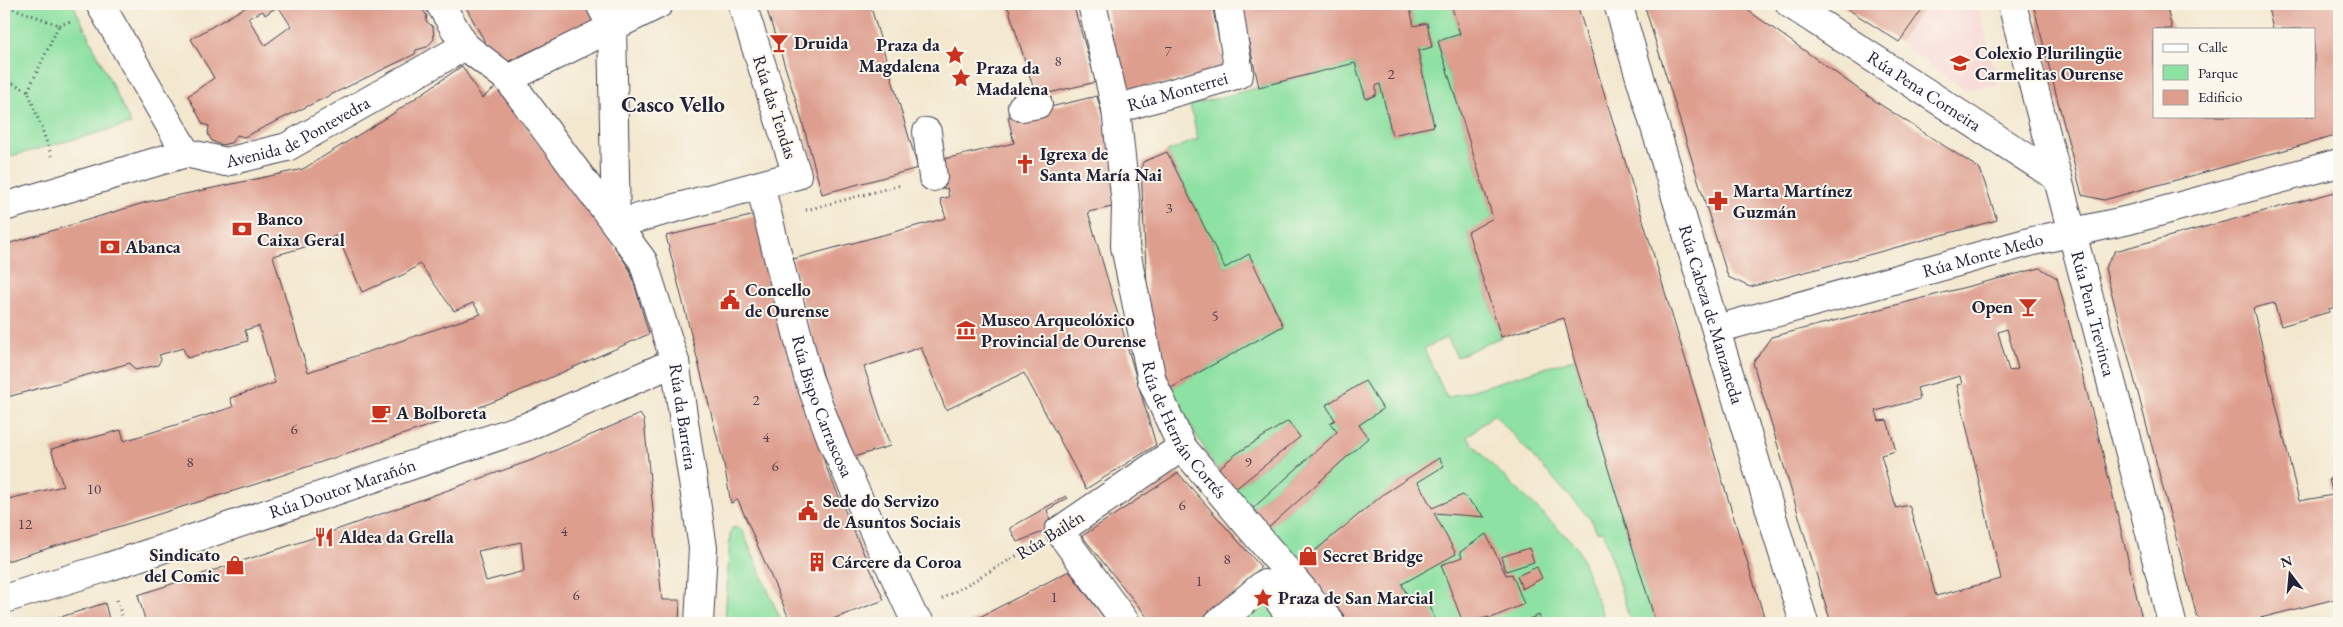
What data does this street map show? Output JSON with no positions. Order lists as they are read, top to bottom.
{
  "streets": {
    "street": [
      "Rúa Pena Corneira",
      "Rúa Monterrei",
      "Rúa das Tendas",
      "Avenida de Pontevedra",
      "Rúa Monte Medo",
      "Rúa Cabeza de Manzaneda",
      "Rúa Pena Trevinca",
      "Rúa Bispo Carrascosa",
      "Rúa da Barreira",
      "Rúa de Hernán Cortés",
      "Rúa Doutor Marañón",
      "Rúa Bailén"
    ]
  },
  "crossings": [
    ["Rúa Pena Corneira", "Rúa Pena Trevinca"],
    ["Rúa Monterrei", "Rúa de Hernán Cortés"],
    ["Rúa das Tendas", "Rúa Bispo Carrascosa"],
    ["Avenida de Pontevedra", "Rúa da Barreira"],
    ["Rúa Monte Medo", "Rúa Cabeza de Manzaneda"],
    ["Rúa Monte Medo", "Rúa Pena Trevinca"],
    ["Rúa Bispo Carrascosa", "Rúa Bailén"],
    ["Rúa da Barreira", "Rúa Doutor Marañón"],
    ["Rúa de Hernán Cortés", "Rúa Bailén"]
  ],
  "districts": ["Casco Vello"],
  "places": {
    "bar": ["Druida", "Open"],
    "place": ["Praza da Magdalena", "Praza da Madalena", "Praza de San Marcial"],
    "school or university": ["Colexio Plurilingüe Carmelitas Ourense"],
    "church": ["Igrexa de Santa María Nai"],
    "pharmacy": ["Marta Martínez Guzmán"],
    "bank": ["Banco Caixa Geral", "Abanca"],
    "public building": ["Concello de Ourense", "Sede do Servizo de Asuntos Sociais"],
    "museum": ["Museo Arqueolóxico Provincial de Ourense"],
    "cafe": ["A Bolboreta"],
    "restaurant": ["Aldea da Grella"],
    "shop": ["Secret Bridge", "Sindicato del Comic"],
    "building": ["Cárcere da Coroa"]
  },
  "house_numbers": [
    "7",
    "8",
    "2",
    "3",
    "5",
    "2",
    "6",
    "4",
    "8",
    "9",
    "6",
    "10",
    "6",
    "12",
    "4",
    "8",
    "1",
    "6",
    "1"
  ],
  "legend": ["Calle", "Parque", "Edificio"],
  "north": "top"
}
